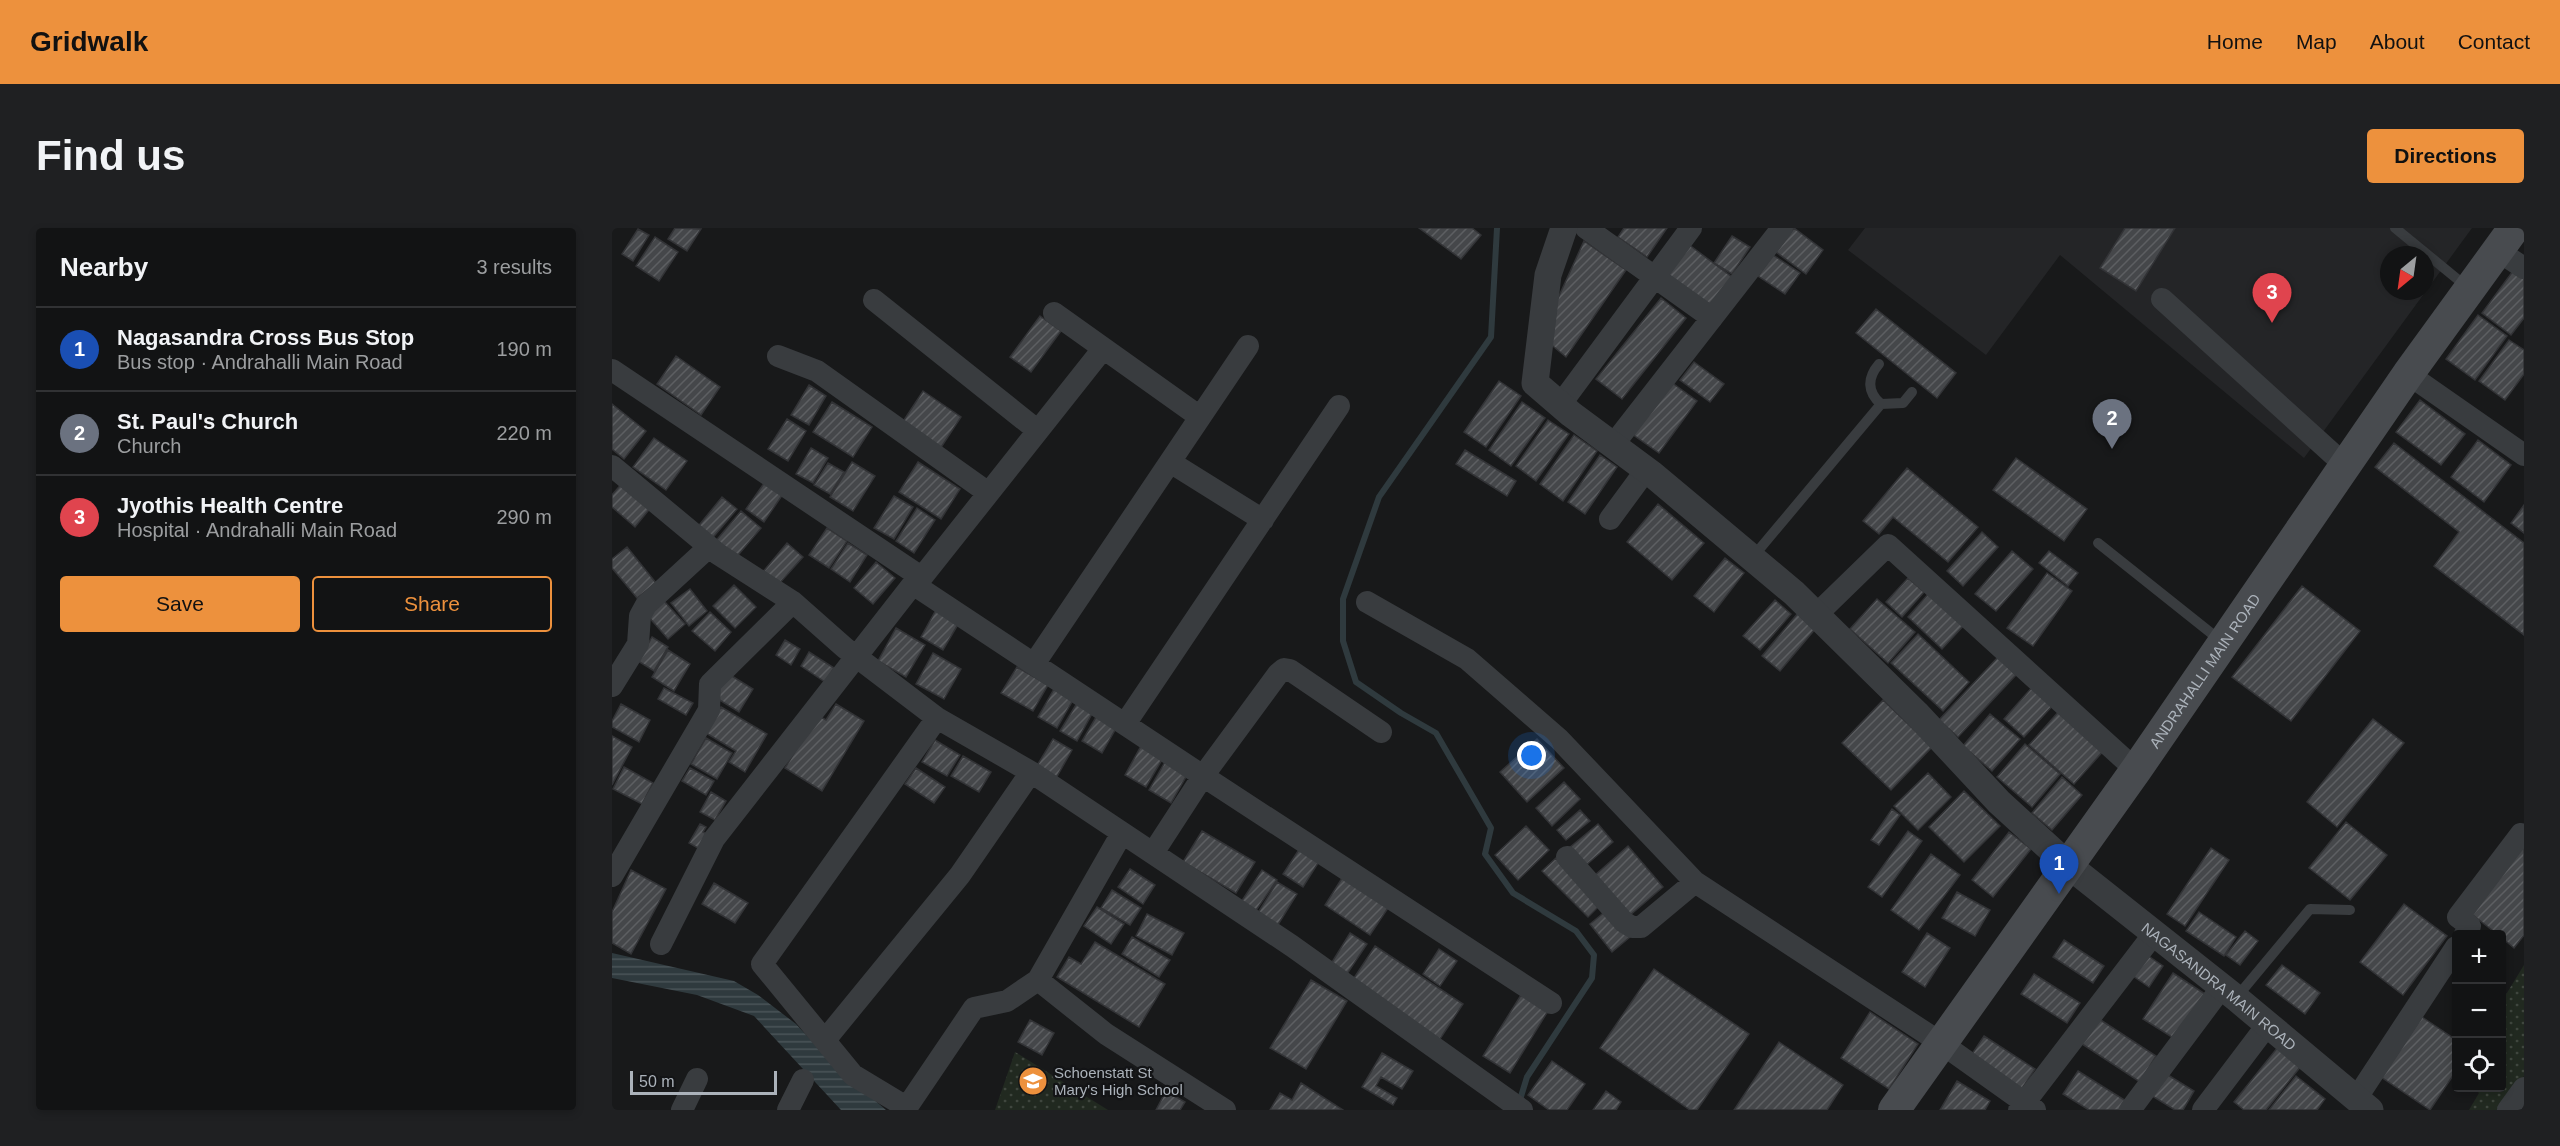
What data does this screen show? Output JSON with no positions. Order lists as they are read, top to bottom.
{
  "streets": {
    "main road": ["ANDRAHALLI MAIN ROAD"],
    "street": ["NAGASANDRA MAIN ROAD"]
  },
  "crossings": [
    ["ANDRAHALLI MAIN ROAD", "NAGASANDRA MAIN ROAD"]
  ],
  "places": {
    "school or university": ["Schoenstatt St Mary's High School"]
  },
  "scale_bar": "50 m",
  "north": "bottom left",
  "page": {
    "header": "Gridwalk",
    "nav": [
      "Home",
      "Map",
      "About",
      "Contact"
    ],
    "buttons": [
      "Directions",
      ["Save", "Share"]
    ],
    "title": "Find us",
    "heading": ["Nearby", "3 results"],
    "pins": ["3", "2", "1"],
    "list": [
      {
        "mark": "1",
        "name": "Nagasandra Cross Bus Stop",
        "note": "Bus stop · Andrahalli Main Road",
        "value": "190 m"
      },
      {
        "mark": "2",
        "name": "St. Paul's Church",
        "note": "Church",
        "value": "220 m"
      },
      {
        "mark": "3",
        "name": "Jyothis Health Centre",
        "note": "Hospital · Andrahalli Main Road",
        "value": "290 m"
      }
    ],
    "map_buttons": ["+", "−"],
    "scale": "50 m"
  }
}
